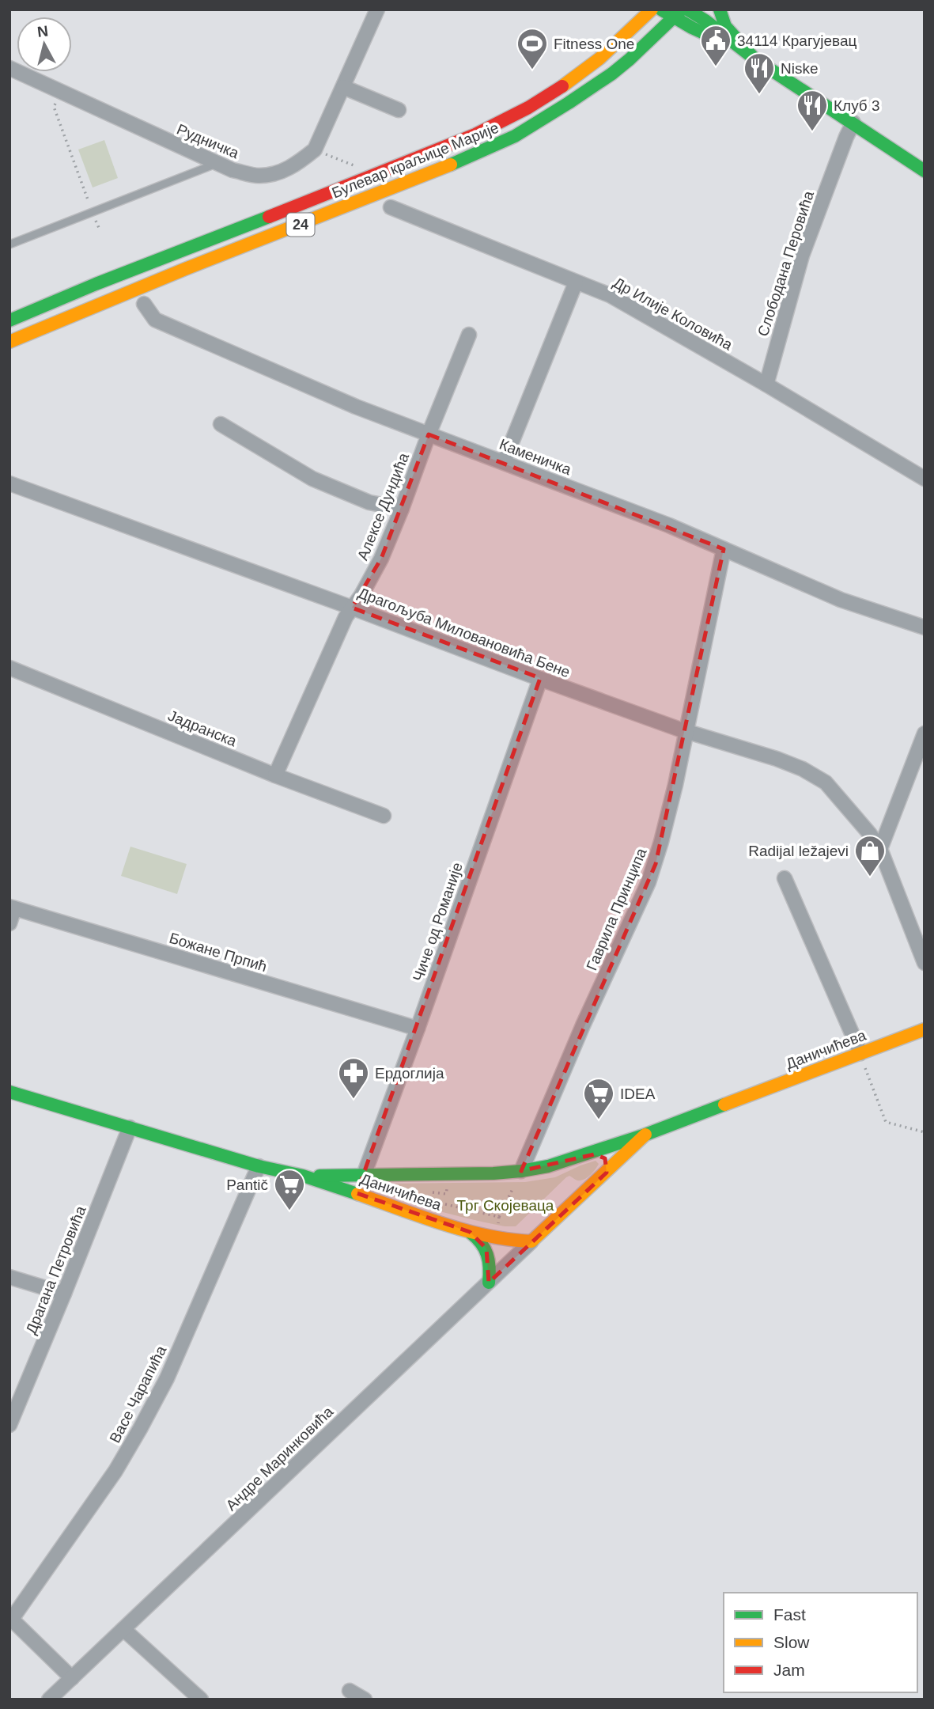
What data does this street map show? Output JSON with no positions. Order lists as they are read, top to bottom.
{
  "streets": {
    "street": [
      "Рудничка",
      "Булевар краљице Марије",
      "24",
      "Слободана Перовића",
      "Др Илије Коловића",
      "Каменичка",
      "Алексе Дундића",
      "Драгољуба Миловановића Бене",
      "Јадранска",
      "Гаврила Принципа",
      "Чиче од Романије",
      "Божане Прпић",
      "Даничићева",
      "Драгана Петровића",
      "Васе Чарапића",
      "Андре Маринковића"
    ]
  },
  "crossings": [
    ["Слободана Перовића", "Др Илије Коловића"],
    ["Каменичка", "Алексе Дундића"],
    ["Каменичка", "Гаврила Принципа"],
    ["Алексе Дундића", "Драгољуба Миловановића Бене"],
    ["Алексе Дундића", "Јадранска"],
    ["Драгољуба Миловановића Бене", "Гаврила Принципа"],
    ["Драгољуба Миловановића Бене", "Чиче од Романије"],
    ["Гаврила Принципа", "Даничићева"],
    ["Чиче од Романије", "Божане Прпић"],
    ["Чиче од Романије", "Даничићева"],
    ["Даничићева", "Драгана Петровића"],
    ["Даничићева", "Васе Чарапића"],
    ["Даничићева", "Андре Маринковића"]
  ],
  "parks": ["Трг Скојеваца"],
  "places": {
    "public building": ["34114 Крагујевац"],
    "sports": ["Fitness One"],
    "restaurant": ["Niske", "Клуб 3"],
    "shop": ["Radijal ležajevi"],
    "pharmacy": ["Ердоглија"],
    "supermarket": ["IDEA", "Pantič"]
  },
  "legend": ["Fast", "Slow", "Jam"],
  "north": "top"
}
